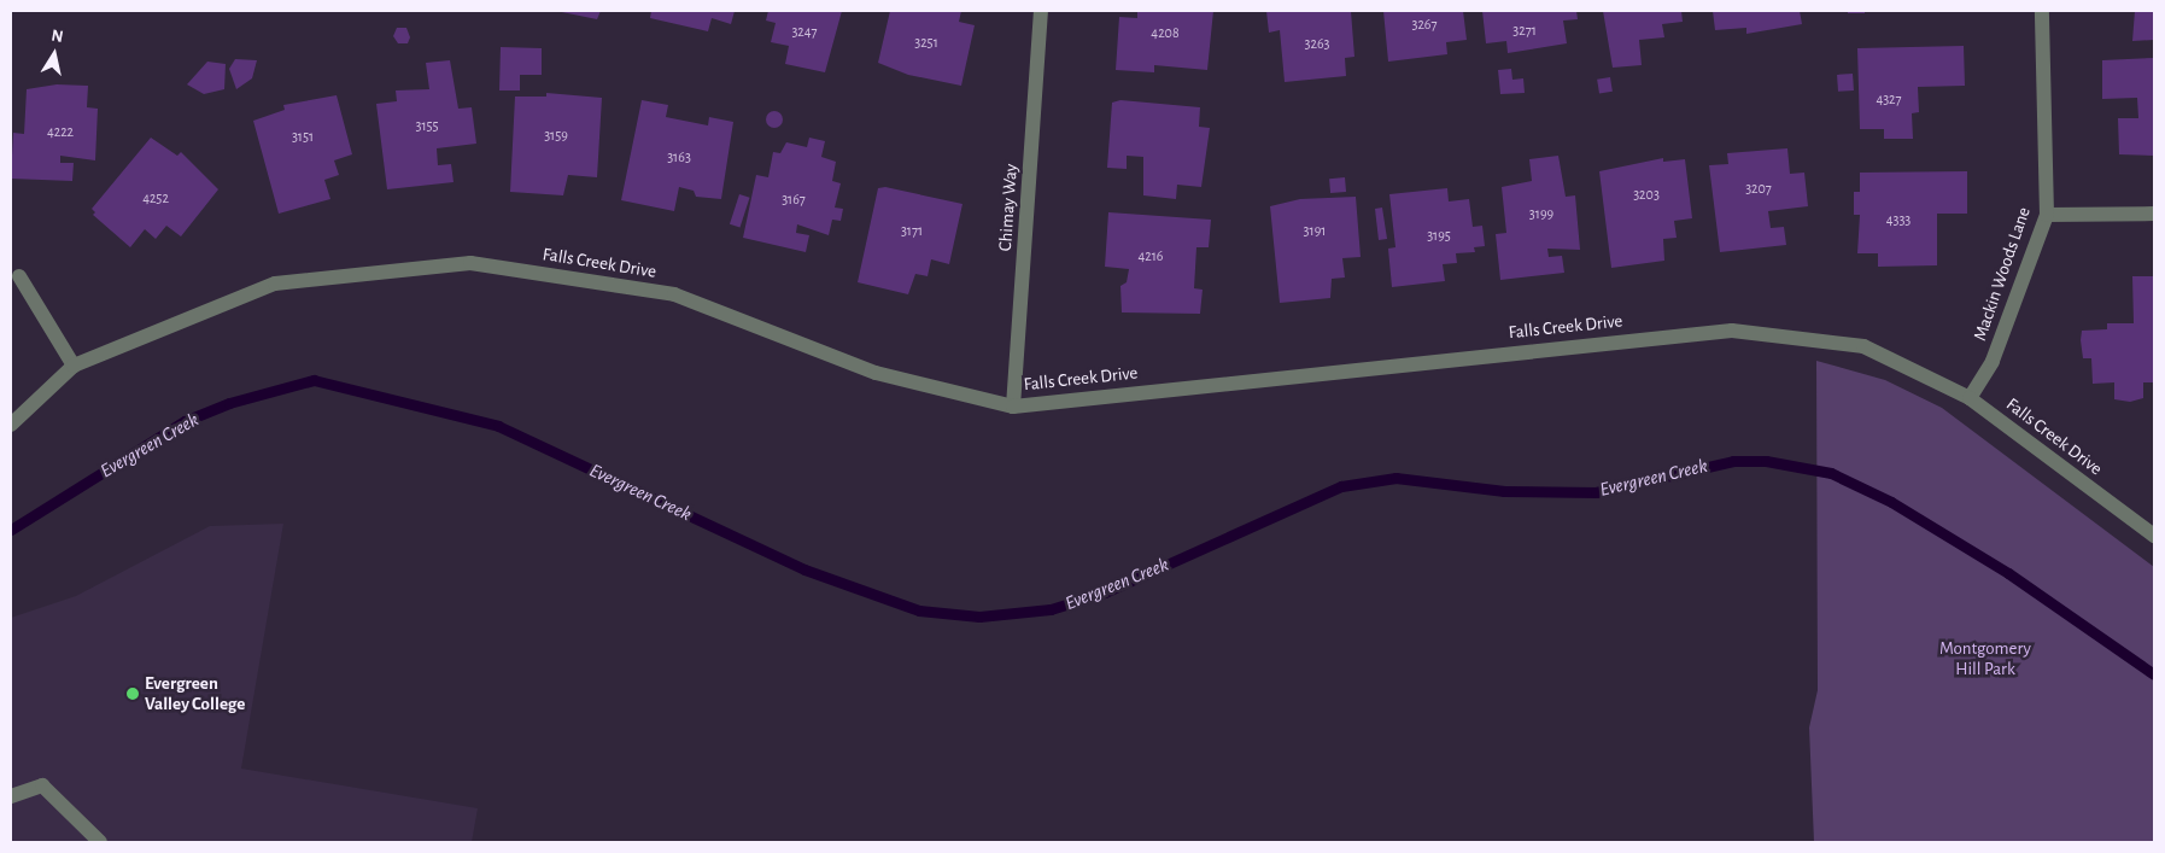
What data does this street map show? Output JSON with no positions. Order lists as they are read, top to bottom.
{
  "streets": {
    "street": ["Chimay Way", "Falls Creek Drive", "Mackin Woods Lane"]
  },
  "crossings": [
    ["Chimay Way", "Falls Creek Drive"],
    ["Falls Creek Drive", "Mackin Woods Lane"]
  ],
  "water": ["Evergreen Creek"],
  "parks": ["Montgomery Hill Park"],
  "places": ["Evergreen Valley College"],
  "house_numbers": [
    "3267",
    "3271",
    "3247",
    "4208",
    "3251",
    "3263",
    "4327",
    "3155",
    "4222",
    "3159",
    "3151",
    "3163",
    "3207",
    "3203",
    "4252",
    "3167",
    "3199",
    "4333",
    "3171",
    "3191",
    "3195",
    "4216"
  ],
  "north": "top"
}
